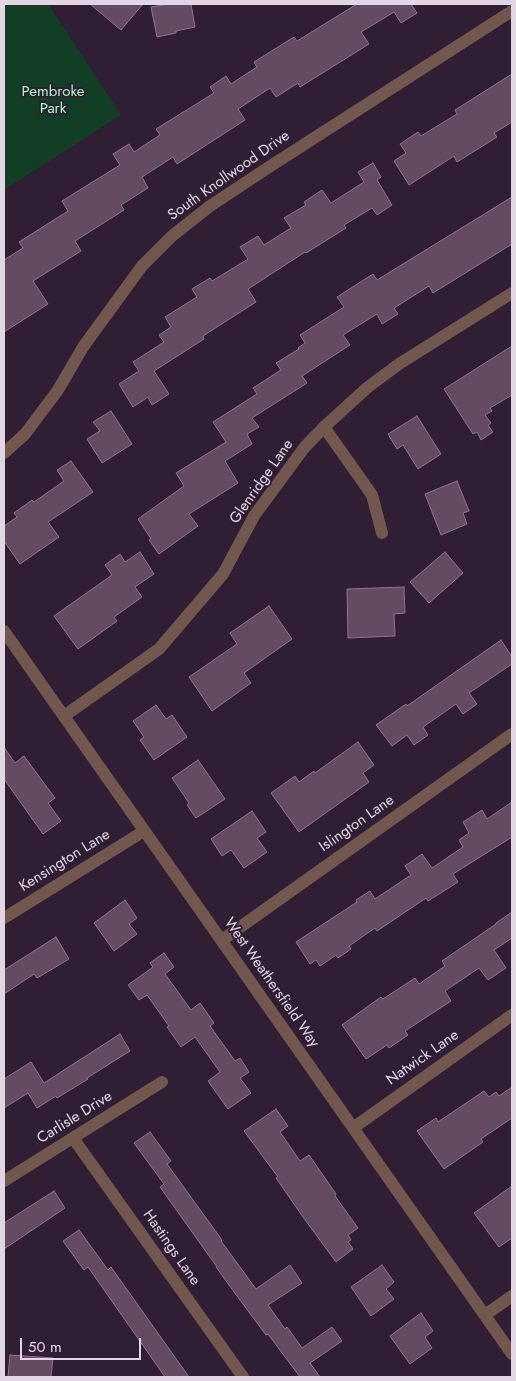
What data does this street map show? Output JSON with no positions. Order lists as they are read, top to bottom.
{
  "streets": {
    "street": [
      "South Knollwood Drive",
      "Glenridge Lane",
      "Islington Lane",
      "Kensington Lane",
      "West Weathersfield Way",
      "Natwick Lane",
      "Carlisle Drive",
      "Hastings Lane"
    ]
  },
  "crossings": [
    ["Glenridge Lane", "West Weathersfield Way"],
    ["Islington Lane", "West Weathersfield Way"],
    ["Kensington Lane", "West Weathersfield Way"],
    ["West Weathersfield Way", "Natwick Lane"],
    ["Carlisle Drive", "Hastings Lane"]
  ],
  "parks": ["Pembroke Park"],
  "scale_bar": "50 m"
}
